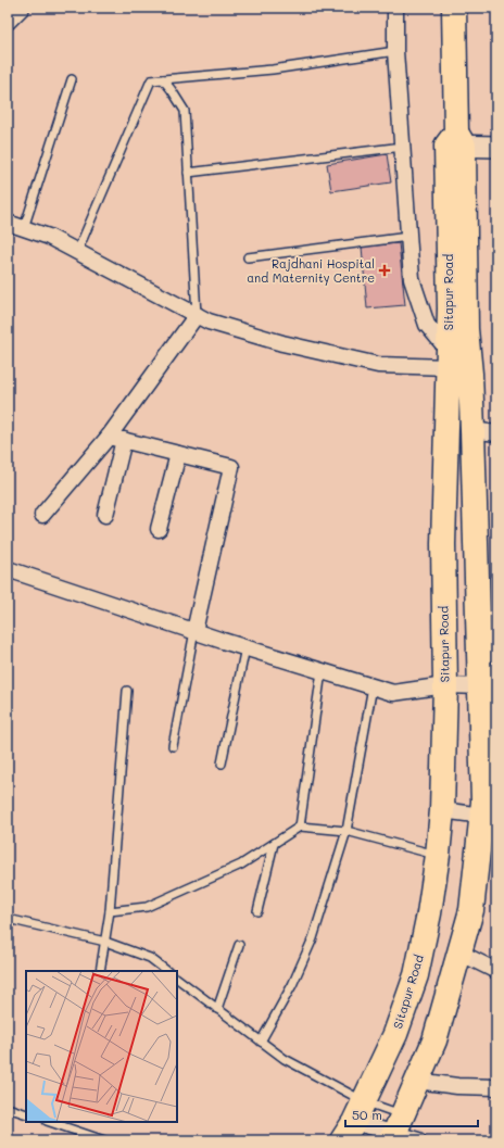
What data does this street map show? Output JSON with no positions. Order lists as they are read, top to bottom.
{
  "streets": {
    "main road": ["Sitapur Road"]
  },
  "places": {
    "health": ["Rajdhani Hospital and Maternity Centre"]
  },
  "scale_bar": "50 m"
}
